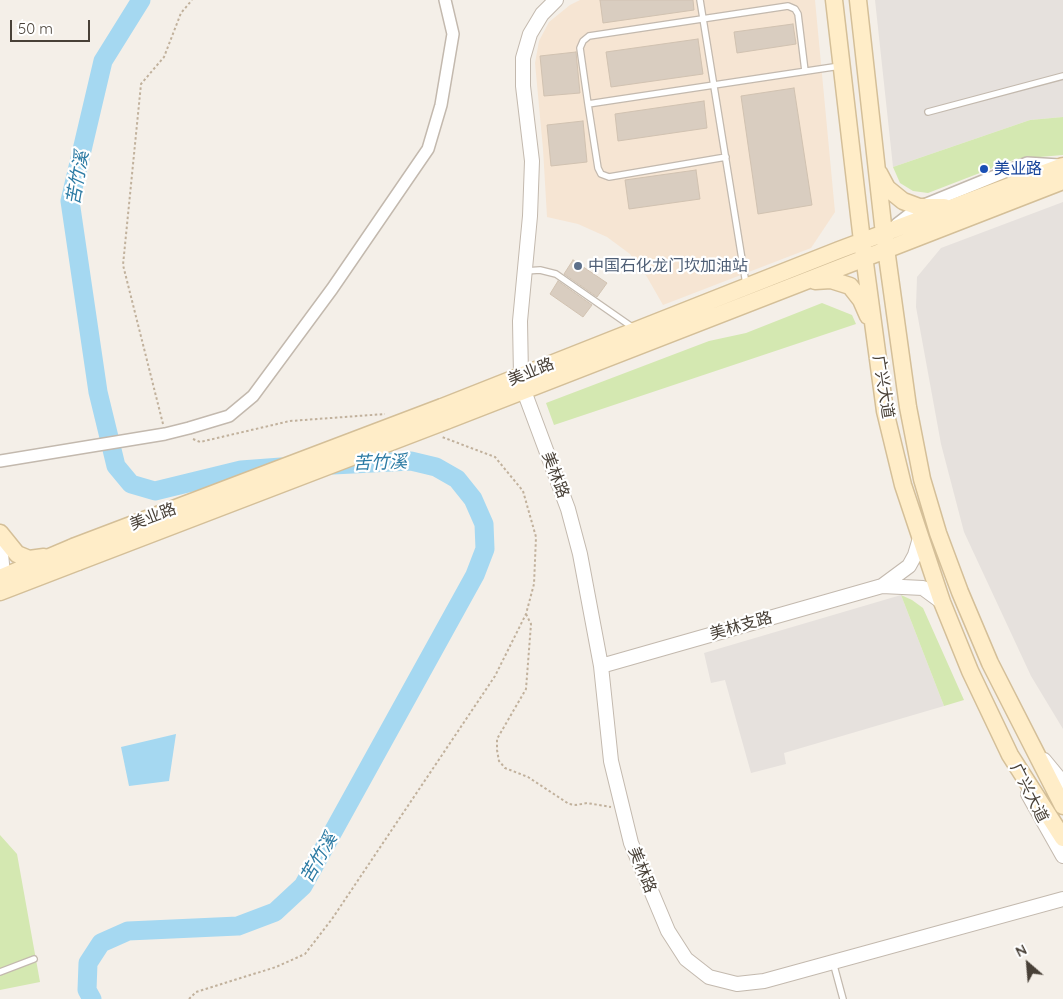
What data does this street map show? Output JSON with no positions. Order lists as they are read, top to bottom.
{
  "streets": {
    "main road": ["美业路", "广兴大道"],
    "street": ["美林路", "美林支路"]
  },
  "crossings": [
    ["美业路", "广兴大道"],
    ["美业路", "美林路"],
    ["美林路", "美林支路"]
  ],
  "water": ["苦竹溪"],
  "places": ["美业路", "中国石化龙门坎加油站"],
  "scale_bar": "50 m",
  "north": "top left"
}
